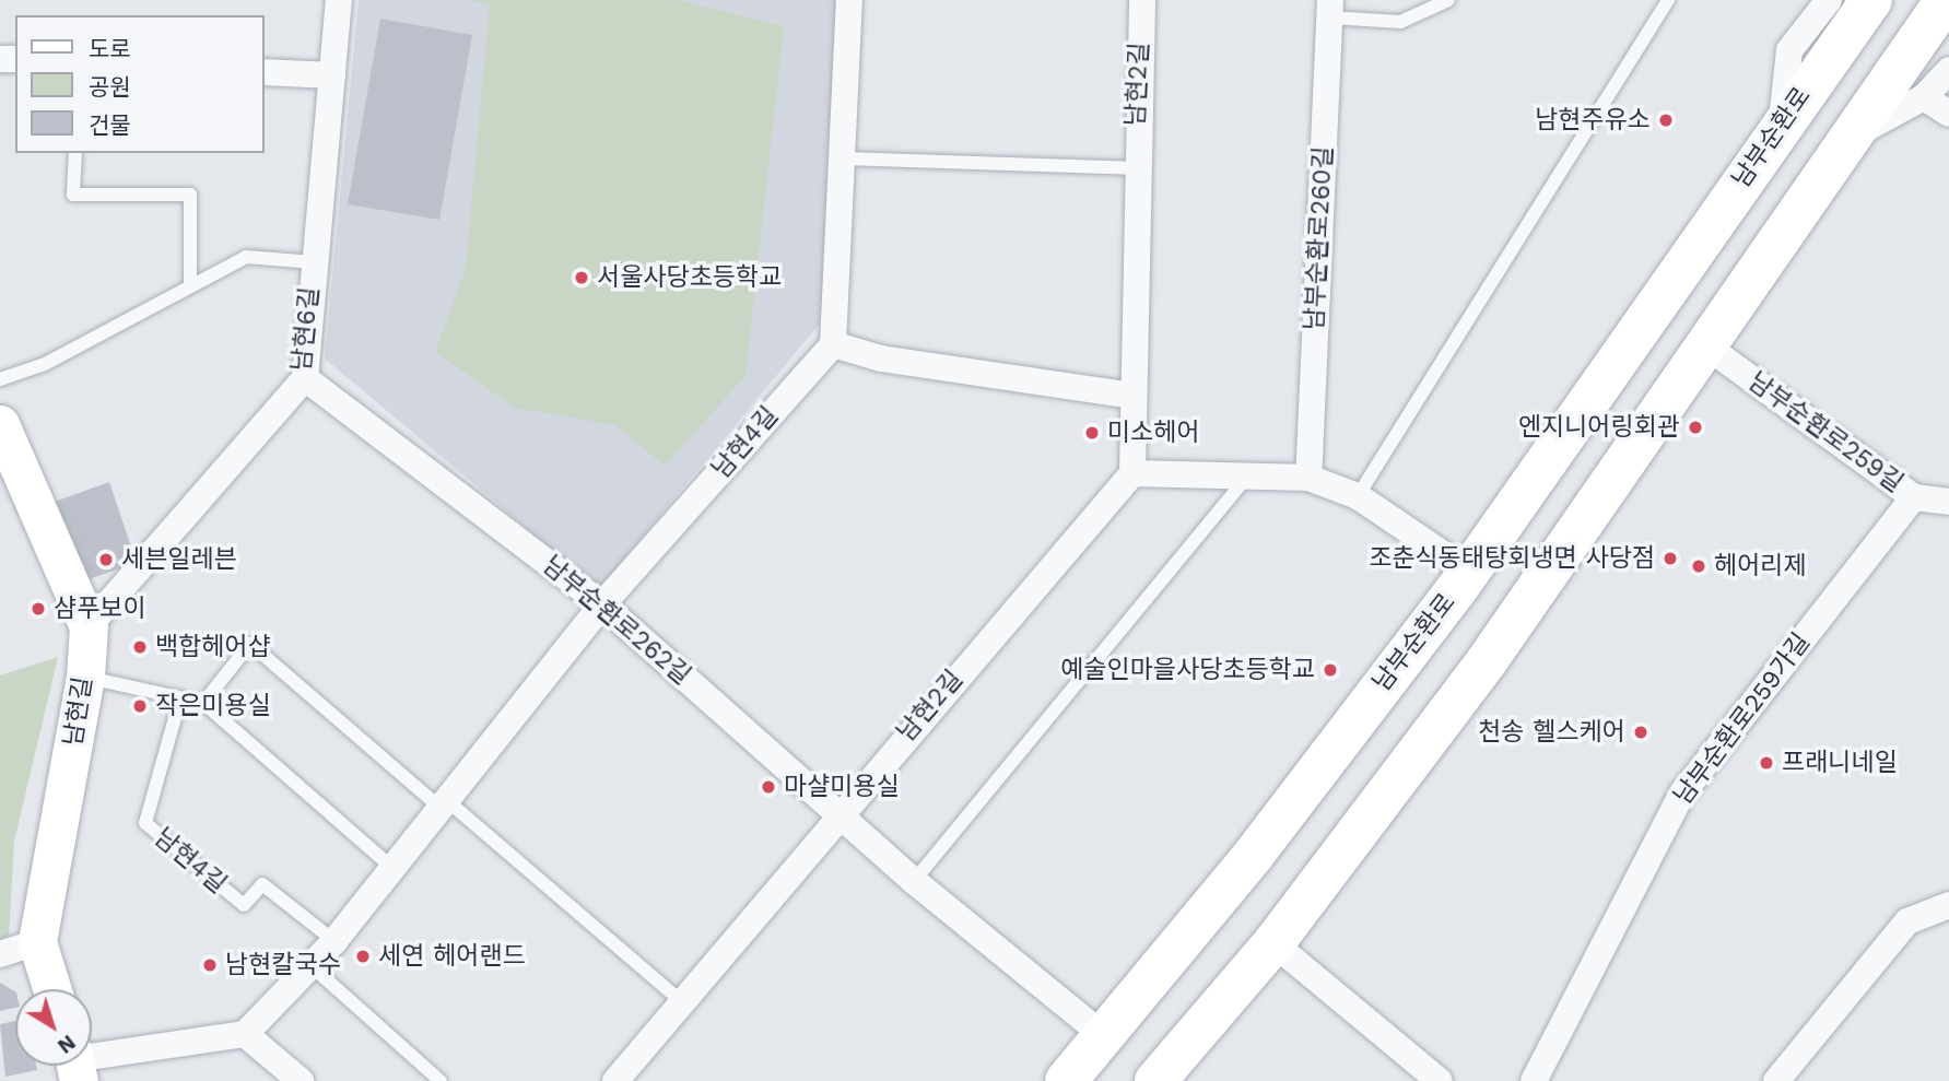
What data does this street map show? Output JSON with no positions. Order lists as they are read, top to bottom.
{
  "streets": {
    "main road": ["남부순환로"],
    "street": [
      "남현2길",
      "남부순환로260길",
      "남현6길",
      "남부순환로259길",
      "남현4길",
      "남부순환로262길",
      "남현길",
      "남부순환로259가길"
    ]
  },
  "crossings": [
    ["남현2길", "남부순환로262길"],
    ["남부순환로", "남부순환로262길"],
    ["남현6길", "남부순환로262길"],
    ["남현6길", "남현길"],
    ["남부순환로259길", "남부순환로259가길"],
    ["남현4길", "남부순환로262길"]
  ],
  "places": [
    "남현주유소",
    "서울사당초등학교",
    "엔지니어링회관",
    "미소헤어",
    "조춘식동태탕회냉면 사당점",
    "세븐일레븐",
    "헤어리제",
    "샴푸보이",
    "백합헤어샵",
    "예술인마을사당초등학교",
    "작은미용실",
    "천송 헬스케어",
    "프래니네일",
    "마샬미용실",
    "세연 헤어랜드",
    "남현칼국수"
  ],
  "legend": ["도로", "공원", "건물"],
  "north": "bottom right"
}
